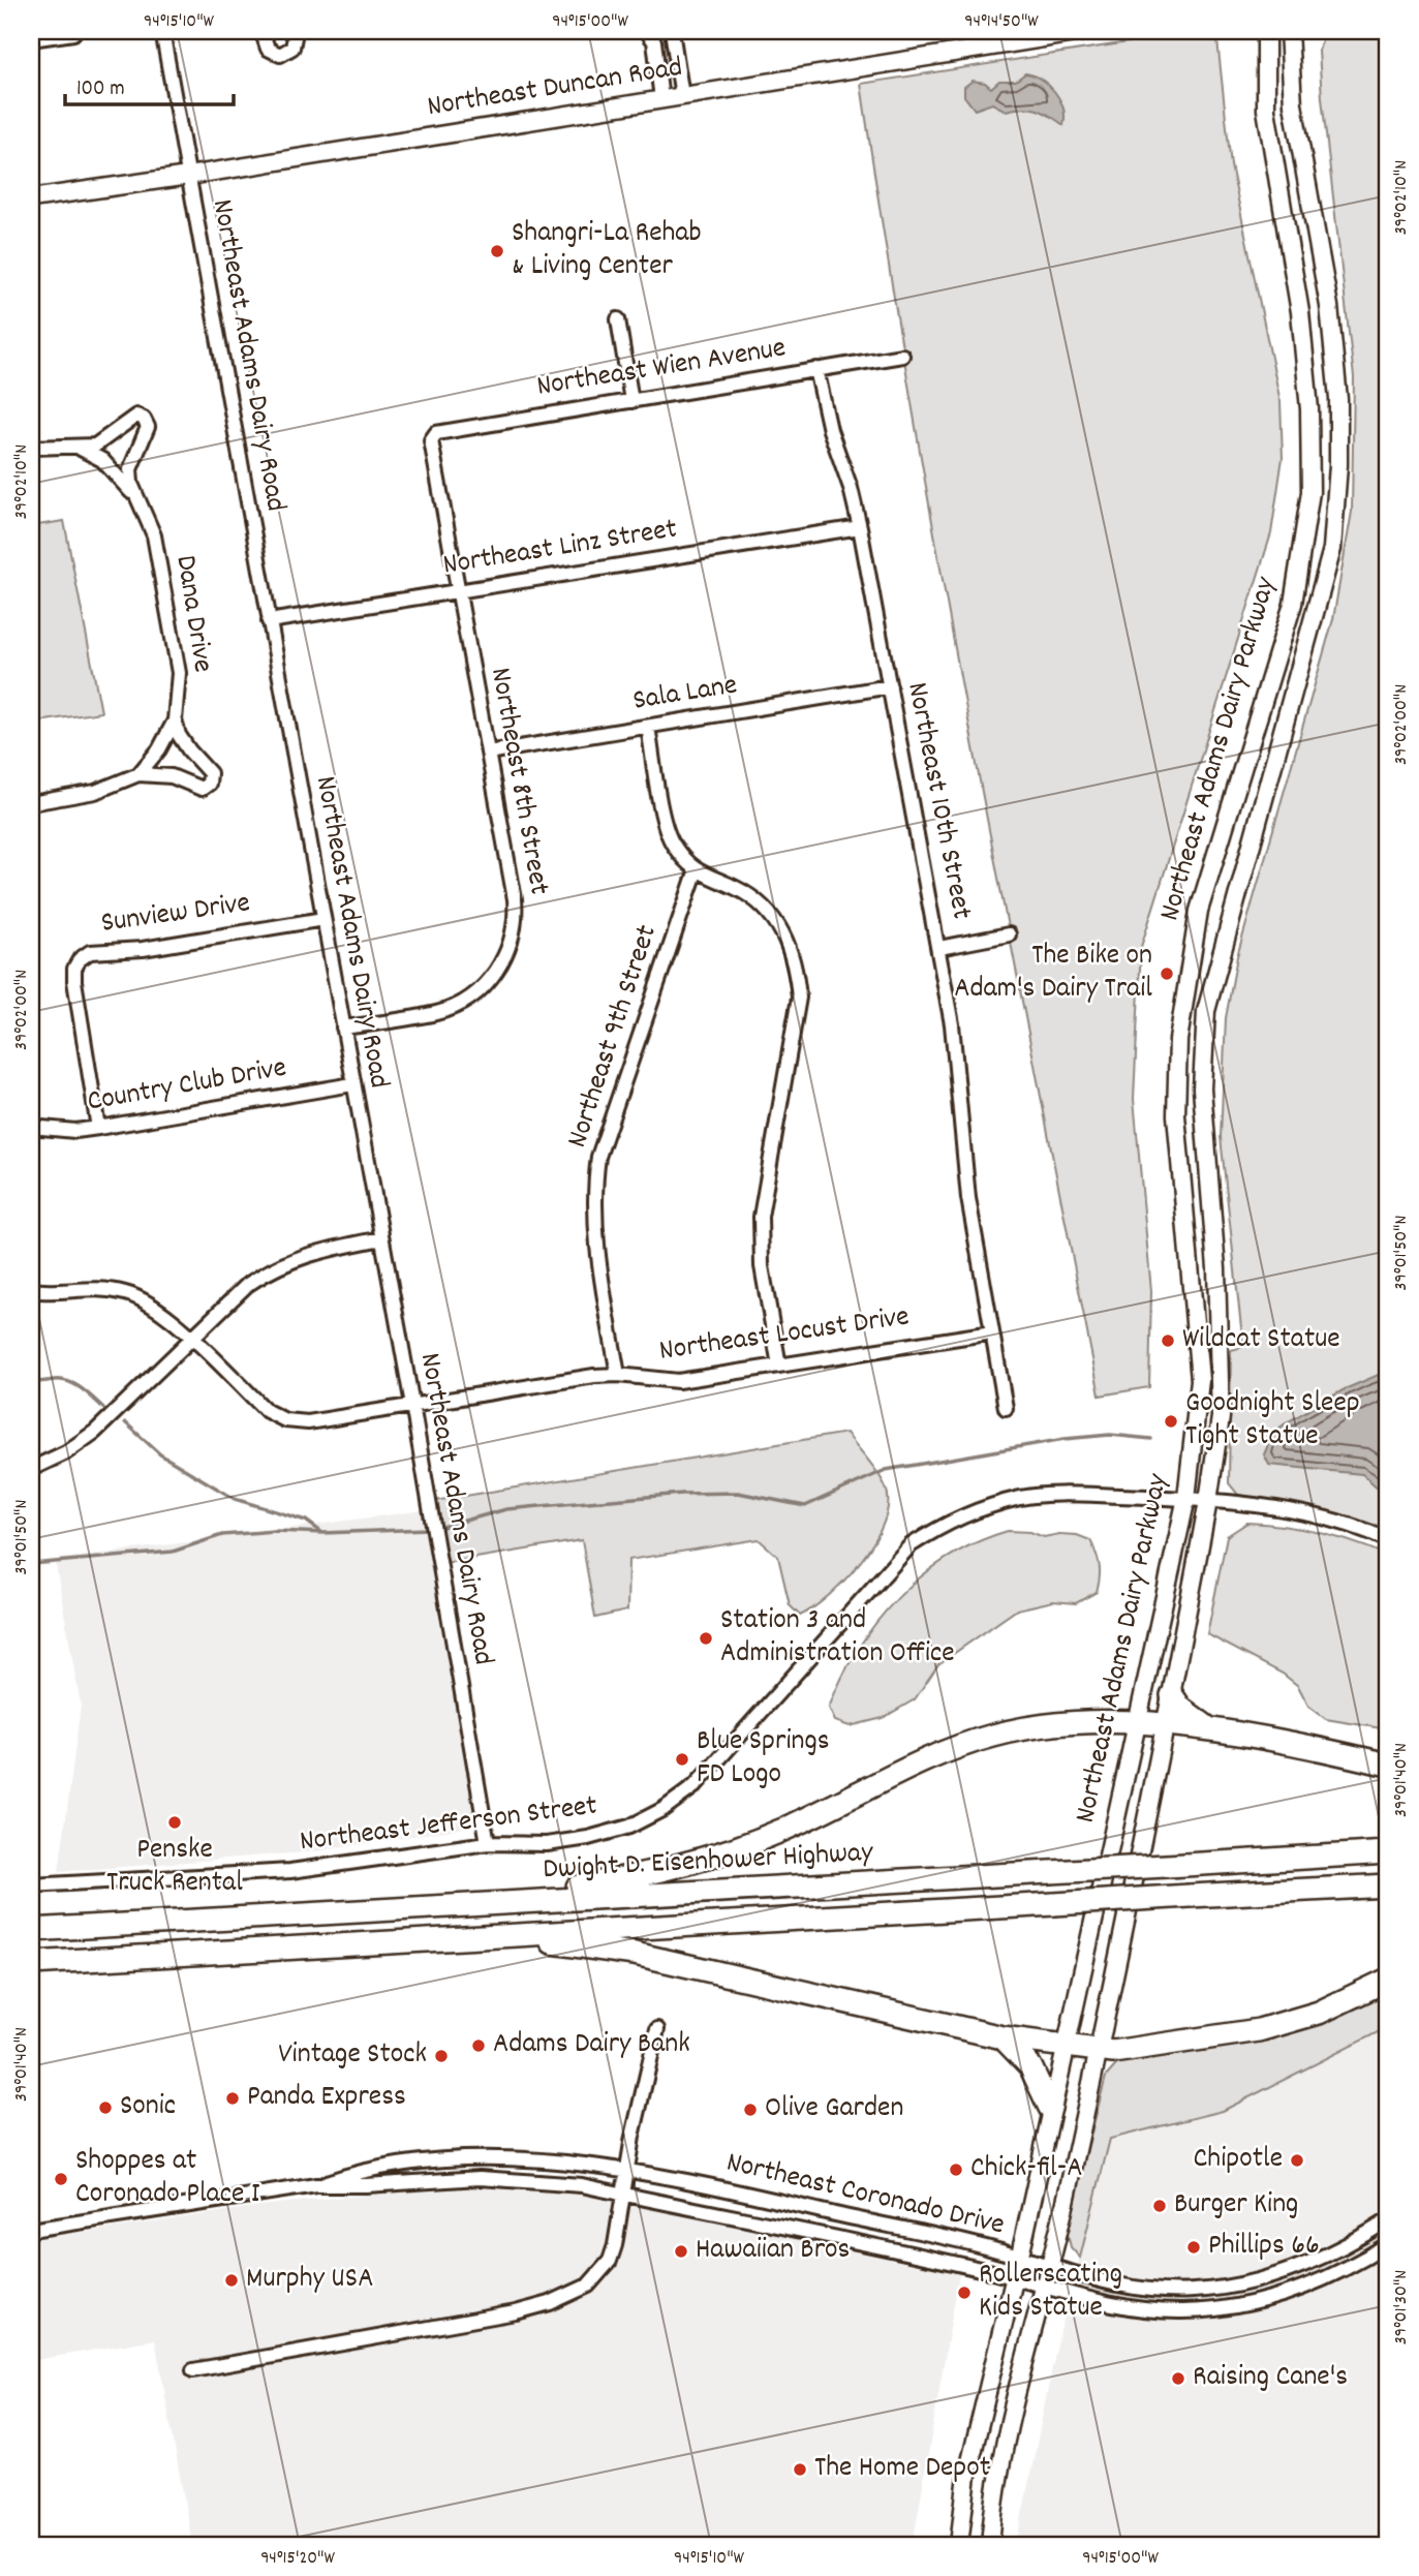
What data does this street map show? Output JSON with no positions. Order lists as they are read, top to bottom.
{
  "streets": {
    "highway": ["Dwight D. Eisenhower Highway"],
    "main road": ["Northeast Duncan Road", "Northeast Adams Dairy Parkway"],
    "street": [
      "Northeast Adams Dairy Road",
      "Northeast Wien Avenue",
      "Northeast Linz Street",
      "Dana Drive",
      "Sala Lane",
      "Northeast 8th Street",
      "Northeast 10th Street",
      "Sunview Drive",
      "Northeast 9th Street",
      "Country Club Drive",
      "Northeast Locust Drive",
      "Northeast Jefferson Street",
      "Northeast Coronado Drive"
    ]
  },
  "crossings": [
    ["Northeast Duncan Road", "Northeast Adams Dairy Road"],
    ["Northeast Adams Dairy Road", "Northeast Linz Street"],
    ["Northeast Adams Dairy Road", "Northeast 8th Street"],
    ["Northeast Adams Dairy Road", "Sunview Drive"],
    ["Northeast Adams Dairy Road", "Country Club Drive"],
    ["Northeast Adams Dairy Road", "Northeast Locust Drive"],
    ["Northeast Adams Dairy Road", "Northeast Jefferson Street"],
    ["Northeast Wien Avenue", "Northeast 8th Street"],
    ["Northeast Wien Avenue", "Northeast 10th Street"],
    ["Northeast Linz Street", "Northeast 8th Street"],
    ["Northeast Linz Street", "Northeast 10th Street"],
    ["Sala Lane", "Northeast 8th Street"],
    ["Sala Lane", "Northeast 10th Street"],
    ["Northeast Adams Dairy Parkway", "Northeast Jefferson Street"],
    ["Northeast Adams Dairy Parkway", "Northeast Coronado Drive"],
    ["Northeast 10th Street", "Northeast Locust Drive"],
    ["Sunview Drive", "Country Club Drive"],
    ["Northeast 9th Street", "Northeast Locust Drive"]
  ],
  "places": [
    "Shangri-La Rehab & Living Center",
    "The Bike on Adam's Dairy Trail",
    "Wildcat Statue",
    "Goodnight Sleep Tight Statue",
    "Station 3 and Administration Office",
    "Blue Springs FD Logo",
    "Penske Truck Rental",
    "Adams Dairy Bank",
    "Vintage Stock",
    "Panda Express",
    "Sonic",
    "Olive Garden",
    "Chipotle",
    "Chick-fil-A",
    "Shoppes at Coronado Place I",
    "Burger King",
    "Phillips 66",
    "Hawaiian Bros",
    "Murphy USA",
    "Rollerscating Kids Statue",
    "Raising Cane's",
    "The Home Depot"
  ],
  "scale_bar": "100 m",
  "coordinates": [
    "94°15'10\"W",
    "94°15'00\"W",
    "94°14'50\"W",
    "39°02'10\"N",
    "39°02'00\"N",
    "39°01'50\"N",
    "39°01'40\"N",
    "39°01'30\"N",
    "94°15'20\"W"
  ]
}
